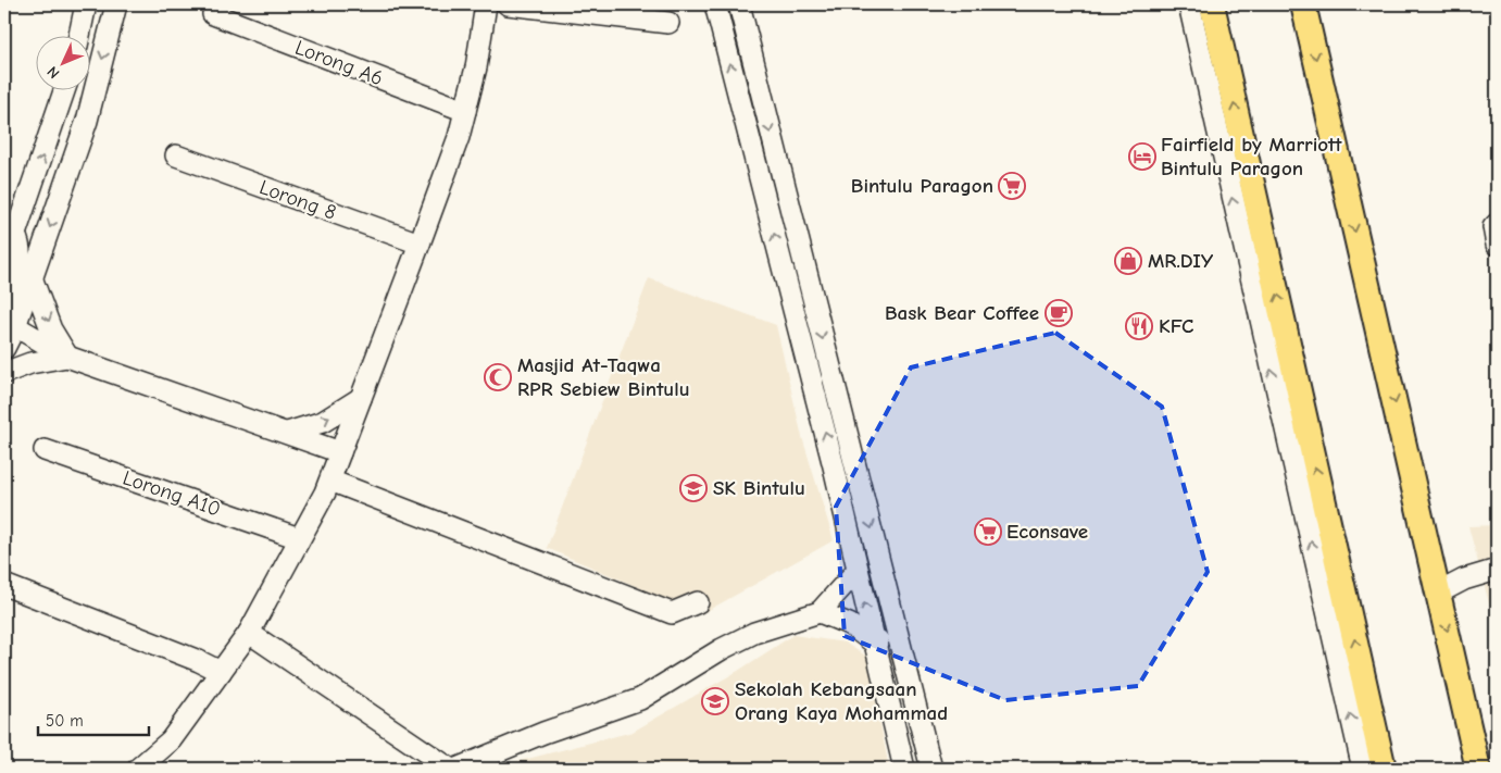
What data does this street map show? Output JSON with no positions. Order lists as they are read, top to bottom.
{
  "streets": {
    "street": ["Lorong A6", "Lorong 8", "Lorong A10"]
  },
  "places": {
    "hotel": ["Fairfield by Marriott Bintulu Paragon"],
    "supermarket": ["Bintulu Paragon", "Econsave"],
    "shop": ["MR.DIY"],
    "cafe": ["Bask Bear Coffee"],
    "restaurant": ["KFC"],
    "mosque": ["Masjid At-Taqwa RPR Sebiew Bintulu"],
    "school or university": ["SK Bintulu", "Sekolah Kebangsaan Orang Kaya Mohammad"]
  },
  "scale_bar": "50 m",
  "north": "bottom left"
}
